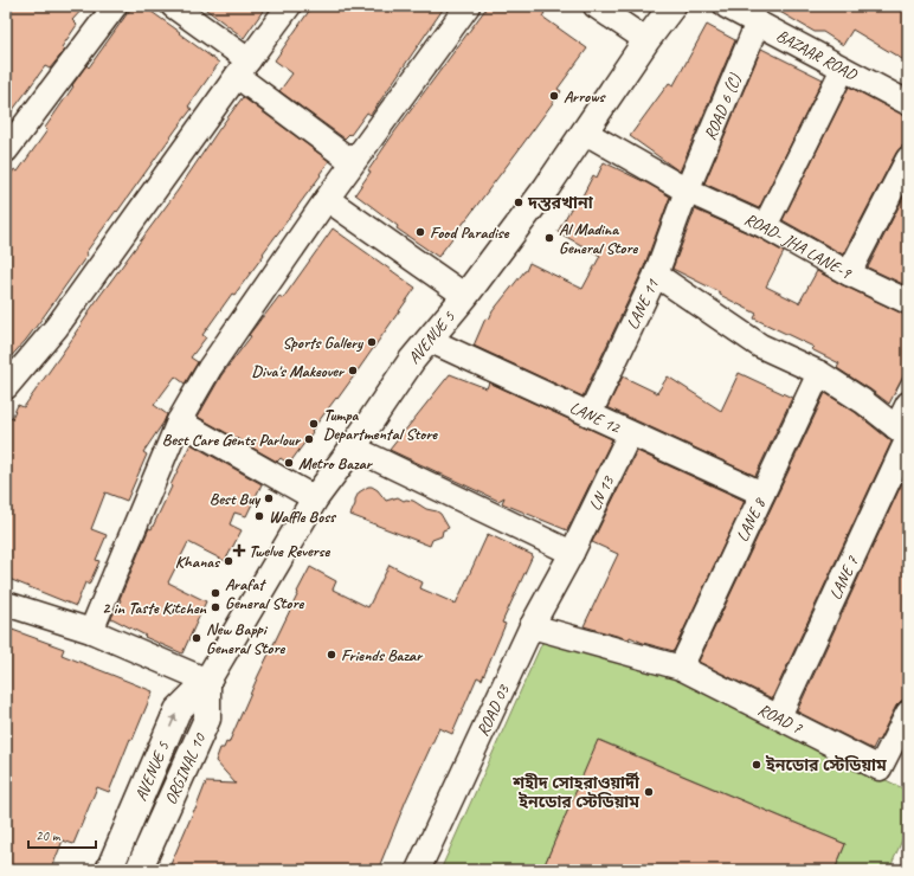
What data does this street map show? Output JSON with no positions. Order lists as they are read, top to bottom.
{
  "streets": {
    "street": [
      "BAZAAR ROAD",
      "ROAD 6 (C)",
      "ROAD- JHA LANE-9",
      "LANE 11",
      "AVENUE 5",
      "LANE 12",
      "LN 13",
      "LANE 8",
      "LANE 7",
      "ROAD 03",
      "ROAD 7",
      "ORGINAL 10"
    ]
  },
  "crossings": [
    ["BAZAAR ROAD", "ROAD 6 (C)"],
    ["ROAD 6 (C)", "ROAD- JHA LANE-9"],
    ["ROAD 6 (C)", "LANE 11"],
    ["ROAD- JHA LANE-9", "LANE 11"],
    ["ROAD- JHA LANE-9", "AVENUE 5"],
    ["LANE 11", "LANE 12"],
    ["AVENUE 5", "LANE 12"],
    ["AVENUE 5", "ORGINAL 10"],
    ["LANE 12", "LN 13"],
    ["LANE 12", "LANE 8"],
    ["LN 13", "ROAD 03"],
    ["LANE 8", "ROAD 7"],
    ["LANE 7", "ROAD 7"],
    ["ROAD 03", "ROAD 7"]
  ],
  "places": {
    "other": [
      "Arrows",
      "দস্তরখানা",
      "Food Paradise",
      "Al Madina General Store",
      "Sports Gallery",
      "Diva's Makeover",
      "Tumpa Departmental Store",
      "Best Care Gents Parlour",
      "Metro Bazar",
      "Best Buy",
      "Waffle Boss",
      "Khanas",
      "Arafat General Store",
      "2 in Taste Kitchen",
      "New Bappi General Store",
      "Friends Bazar",
      "ইনডোর স্টেডিয়াম",
      "শহীদ সোহরাওয়ার্দী ইনডোর স্টেডিয়াম"
    ],
    "health": ["Twelve Reverse"]
  },
  "scale_bar": "20 m"
}
